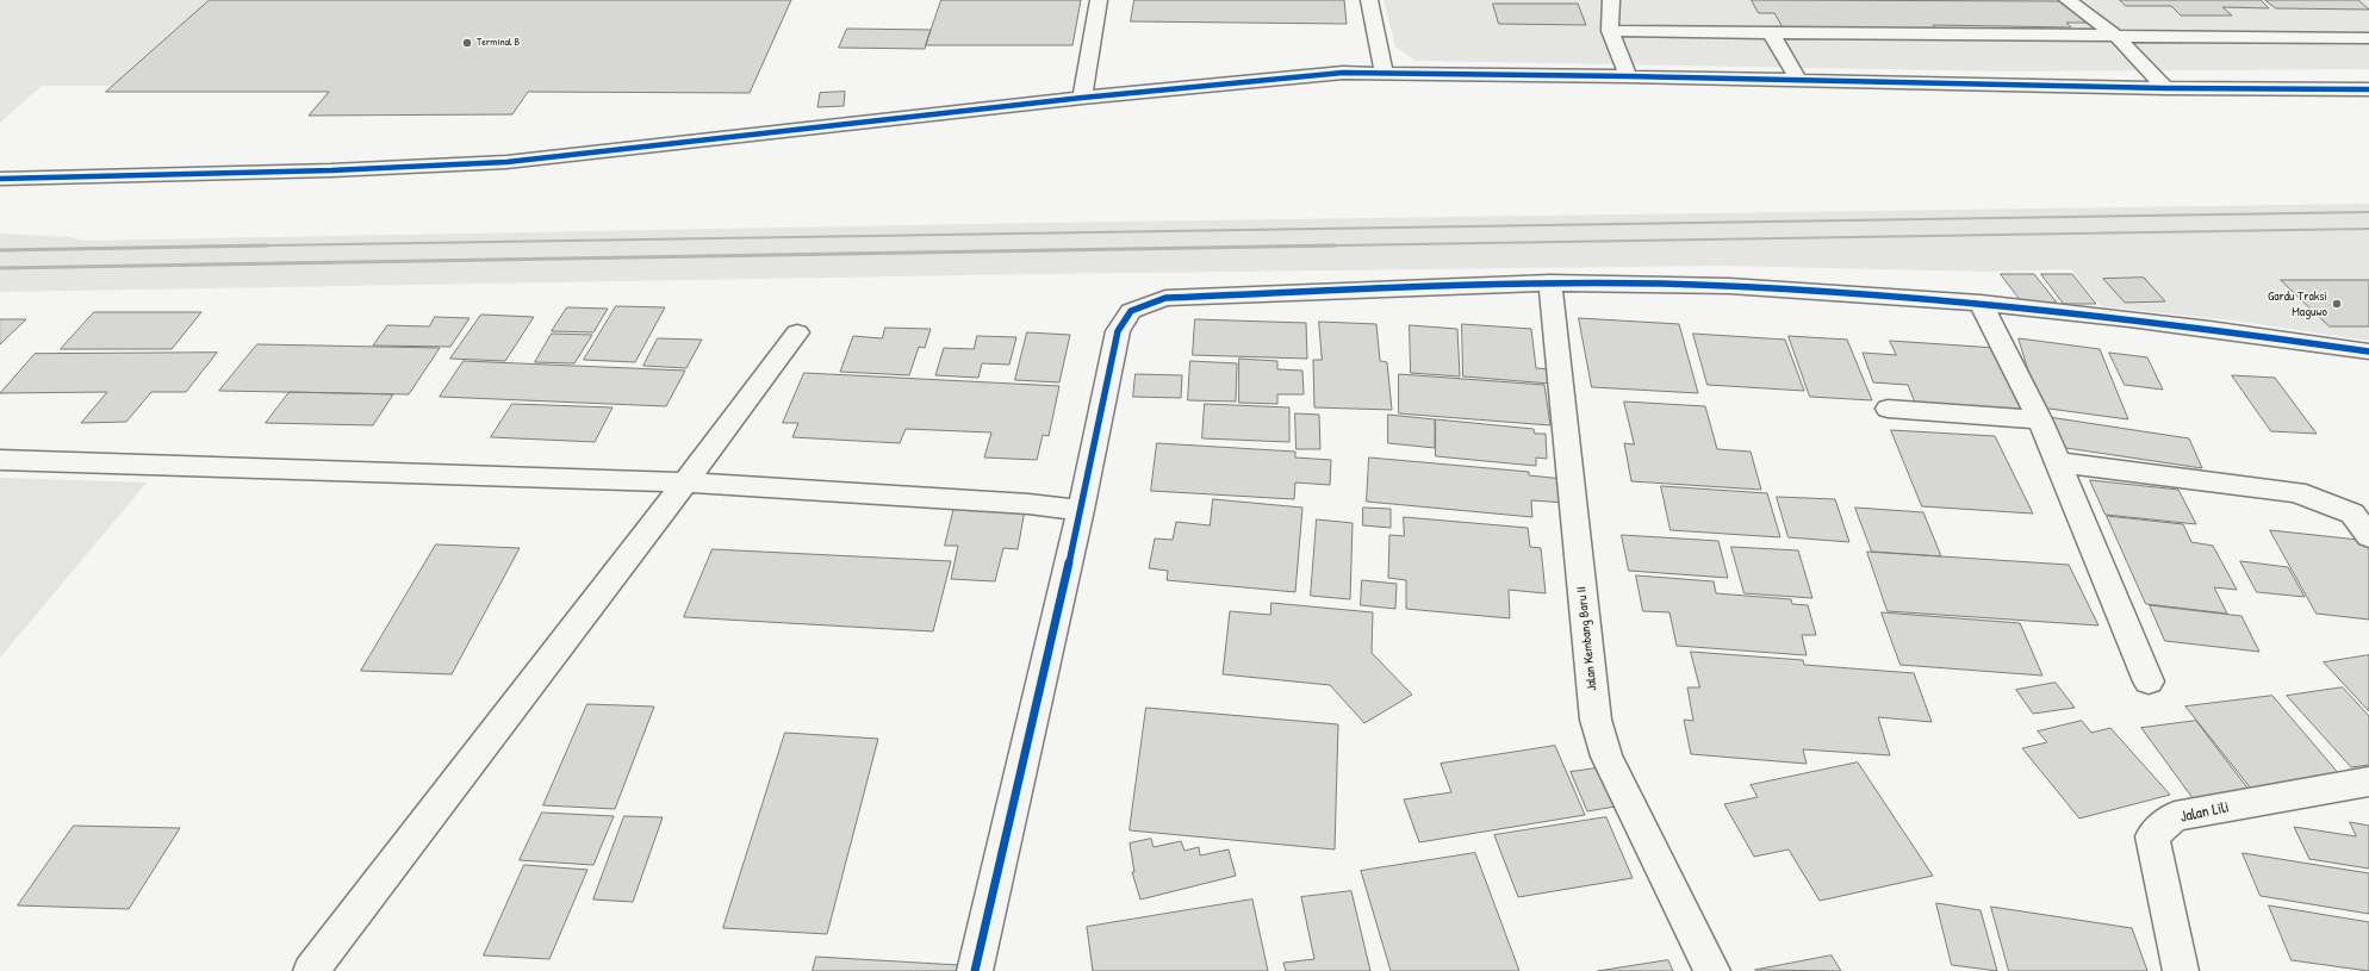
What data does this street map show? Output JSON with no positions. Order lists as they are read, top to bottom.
{
  "streets": {
    "street": ["Jalan Kembang Baru II", "Jalan Lili"]
  },
  "places": ["Terminal B", "Gardu Traksi Maguwo"]
}
